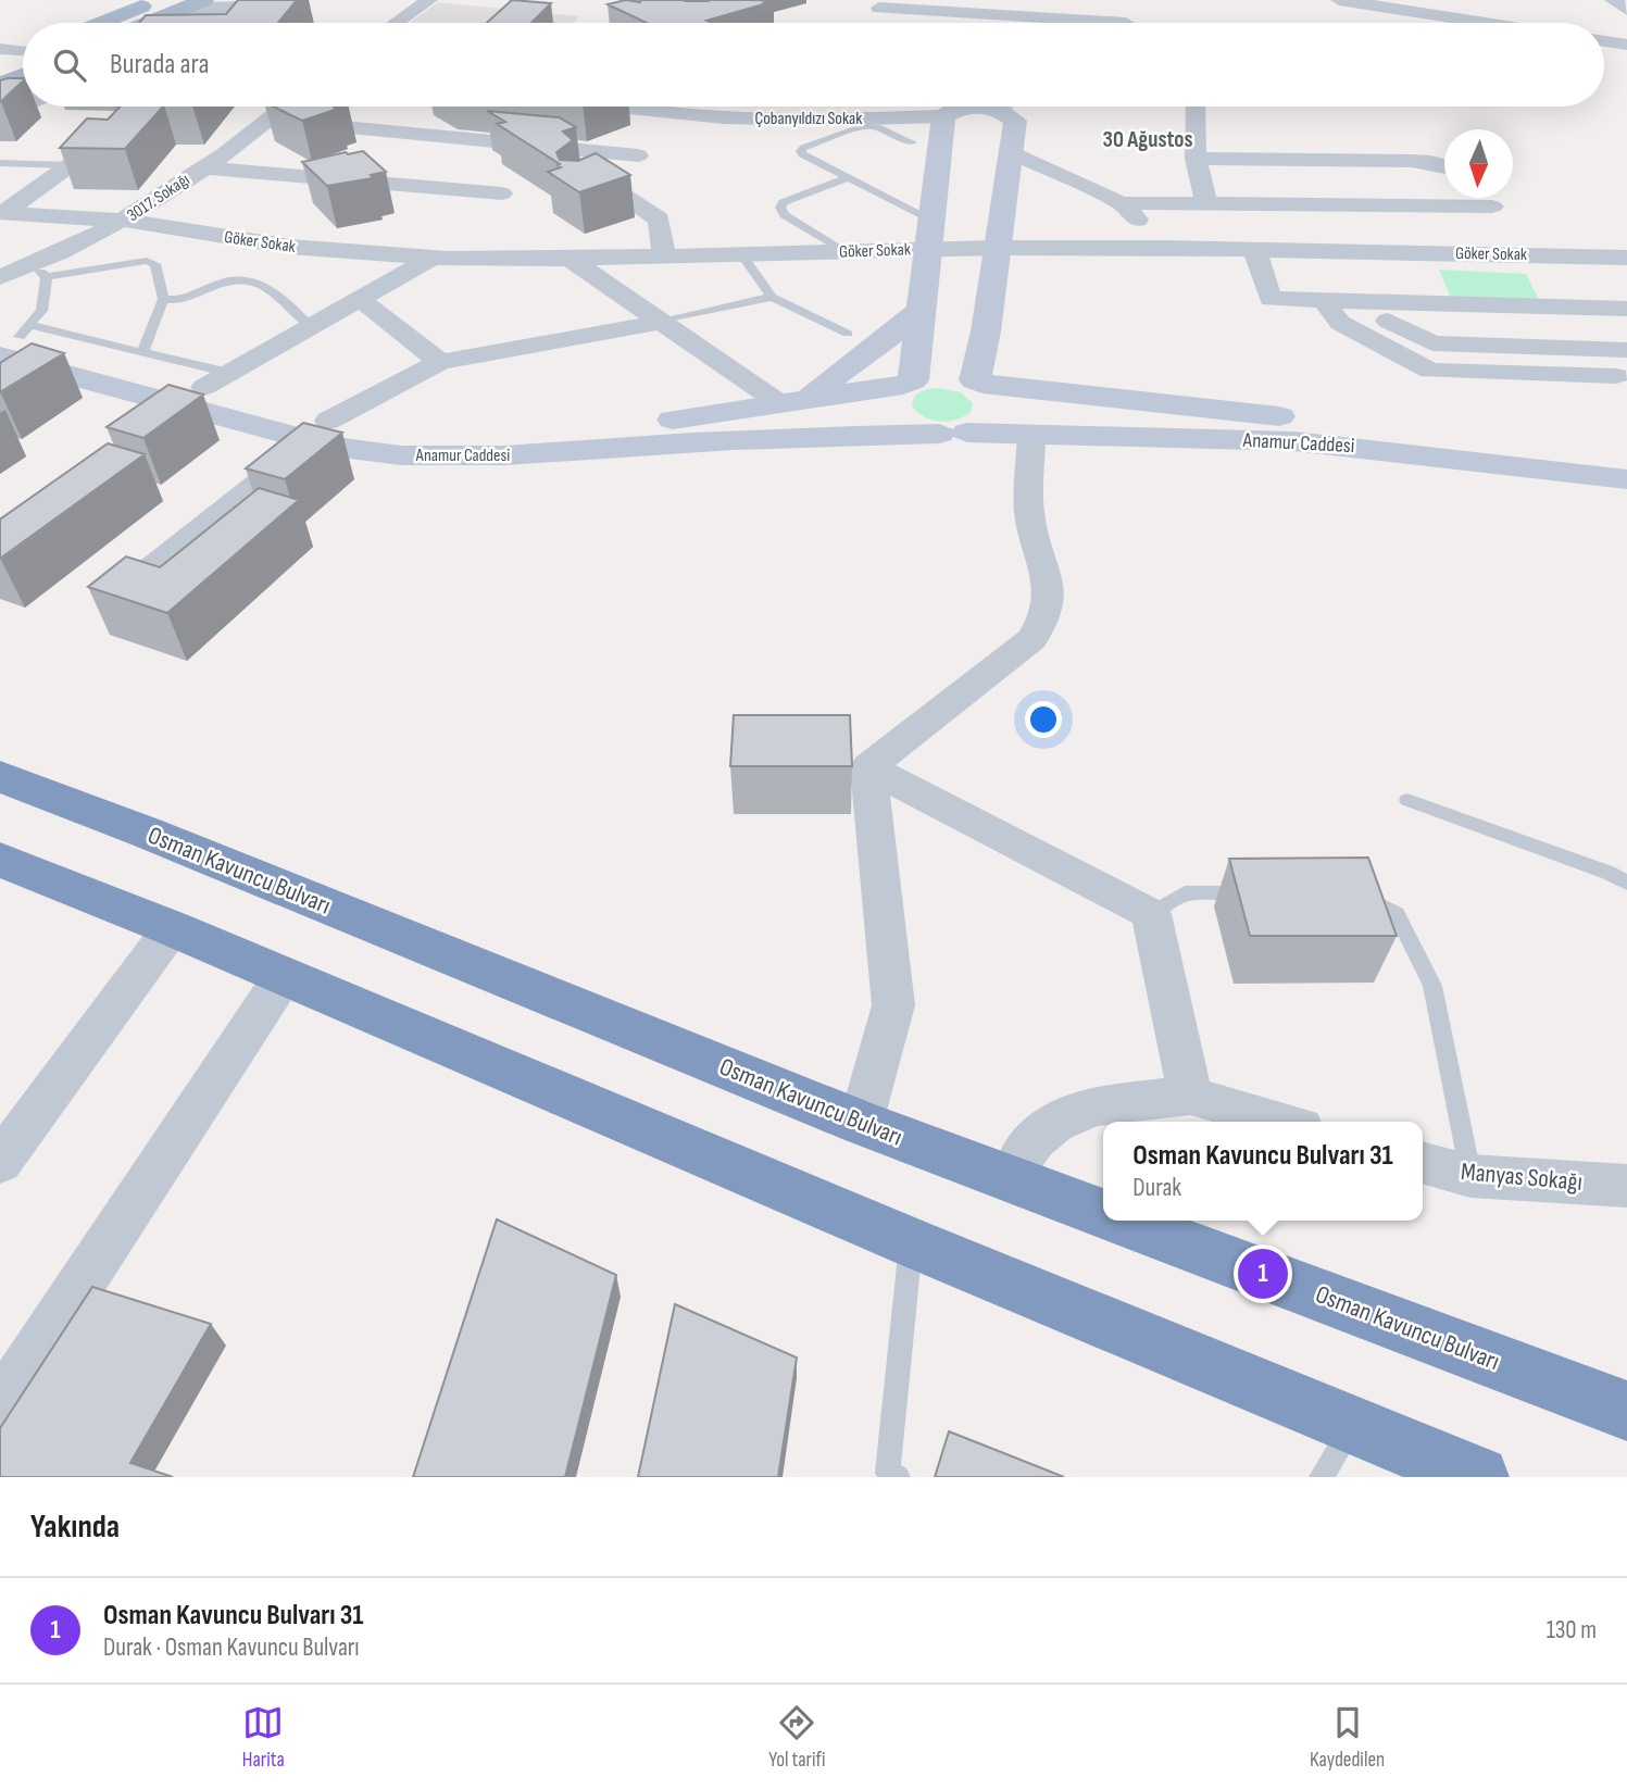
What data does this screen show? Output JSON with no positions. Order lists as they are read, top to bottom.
{
  "streets": {
    "highway": ["Osman Kavuncu Bulvarı"],
    "street": [
      "Çobanyıldızı Sokak",
      "3017. Sokağı",
      "Göker Sokak",
      "Anamur Caddesi",
      "Manyas Sokağı"
    ]
  },
  "crossings": [
    ["3017. Sokağı", "Göker Sokak"]
  ],
  "districts": ["30 Ağustos"],
  "north": "bottom",
  "page": {
    "search": "Burada ara",
    "popup": ["Osman Kavuncu Bulvarı 31", "Durak"],
    "pins": "1",
    "heading": "Yakında",
    "list": [
      {
        "mark": "1",
        "name": "Osman Kavuncu Bulvarı 31",
        "note": "Durak · Osman Kavuncu Bulvarı",
        "value": "130 m"
      }
    ],
    "nav": ["Harita", "Yol tarifi", "Kaydedilen"]
  }
}
